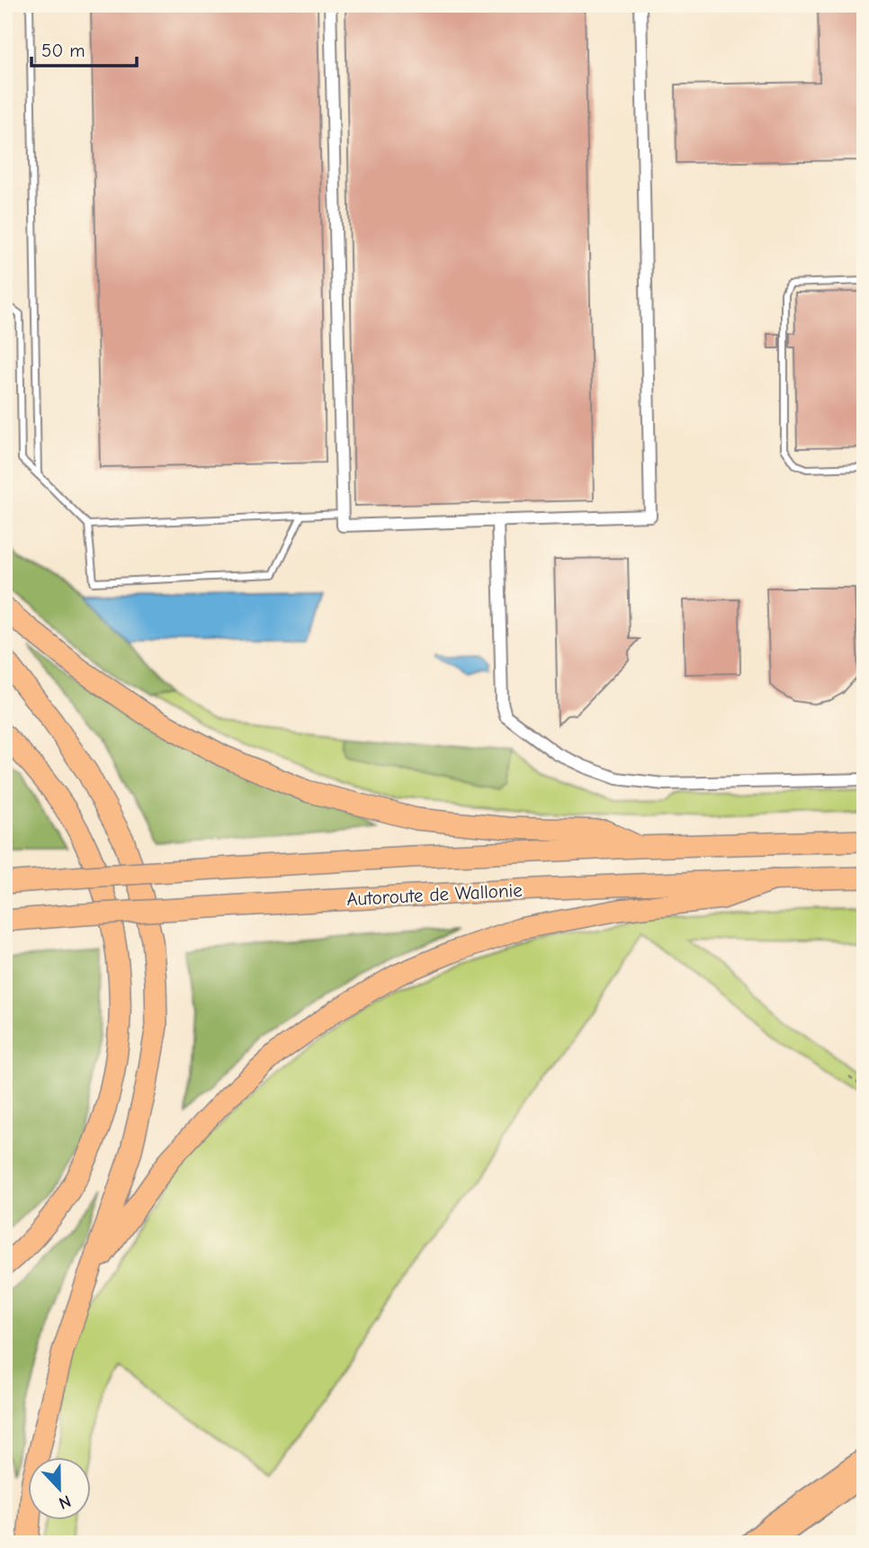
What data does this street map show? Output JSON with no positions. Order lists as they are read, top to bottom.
{
  "streets": {
    "highway": ["Autoroute de Wallonie"]
  },
  "scale_bar": "50 m",
  "north": "bottom"
}
